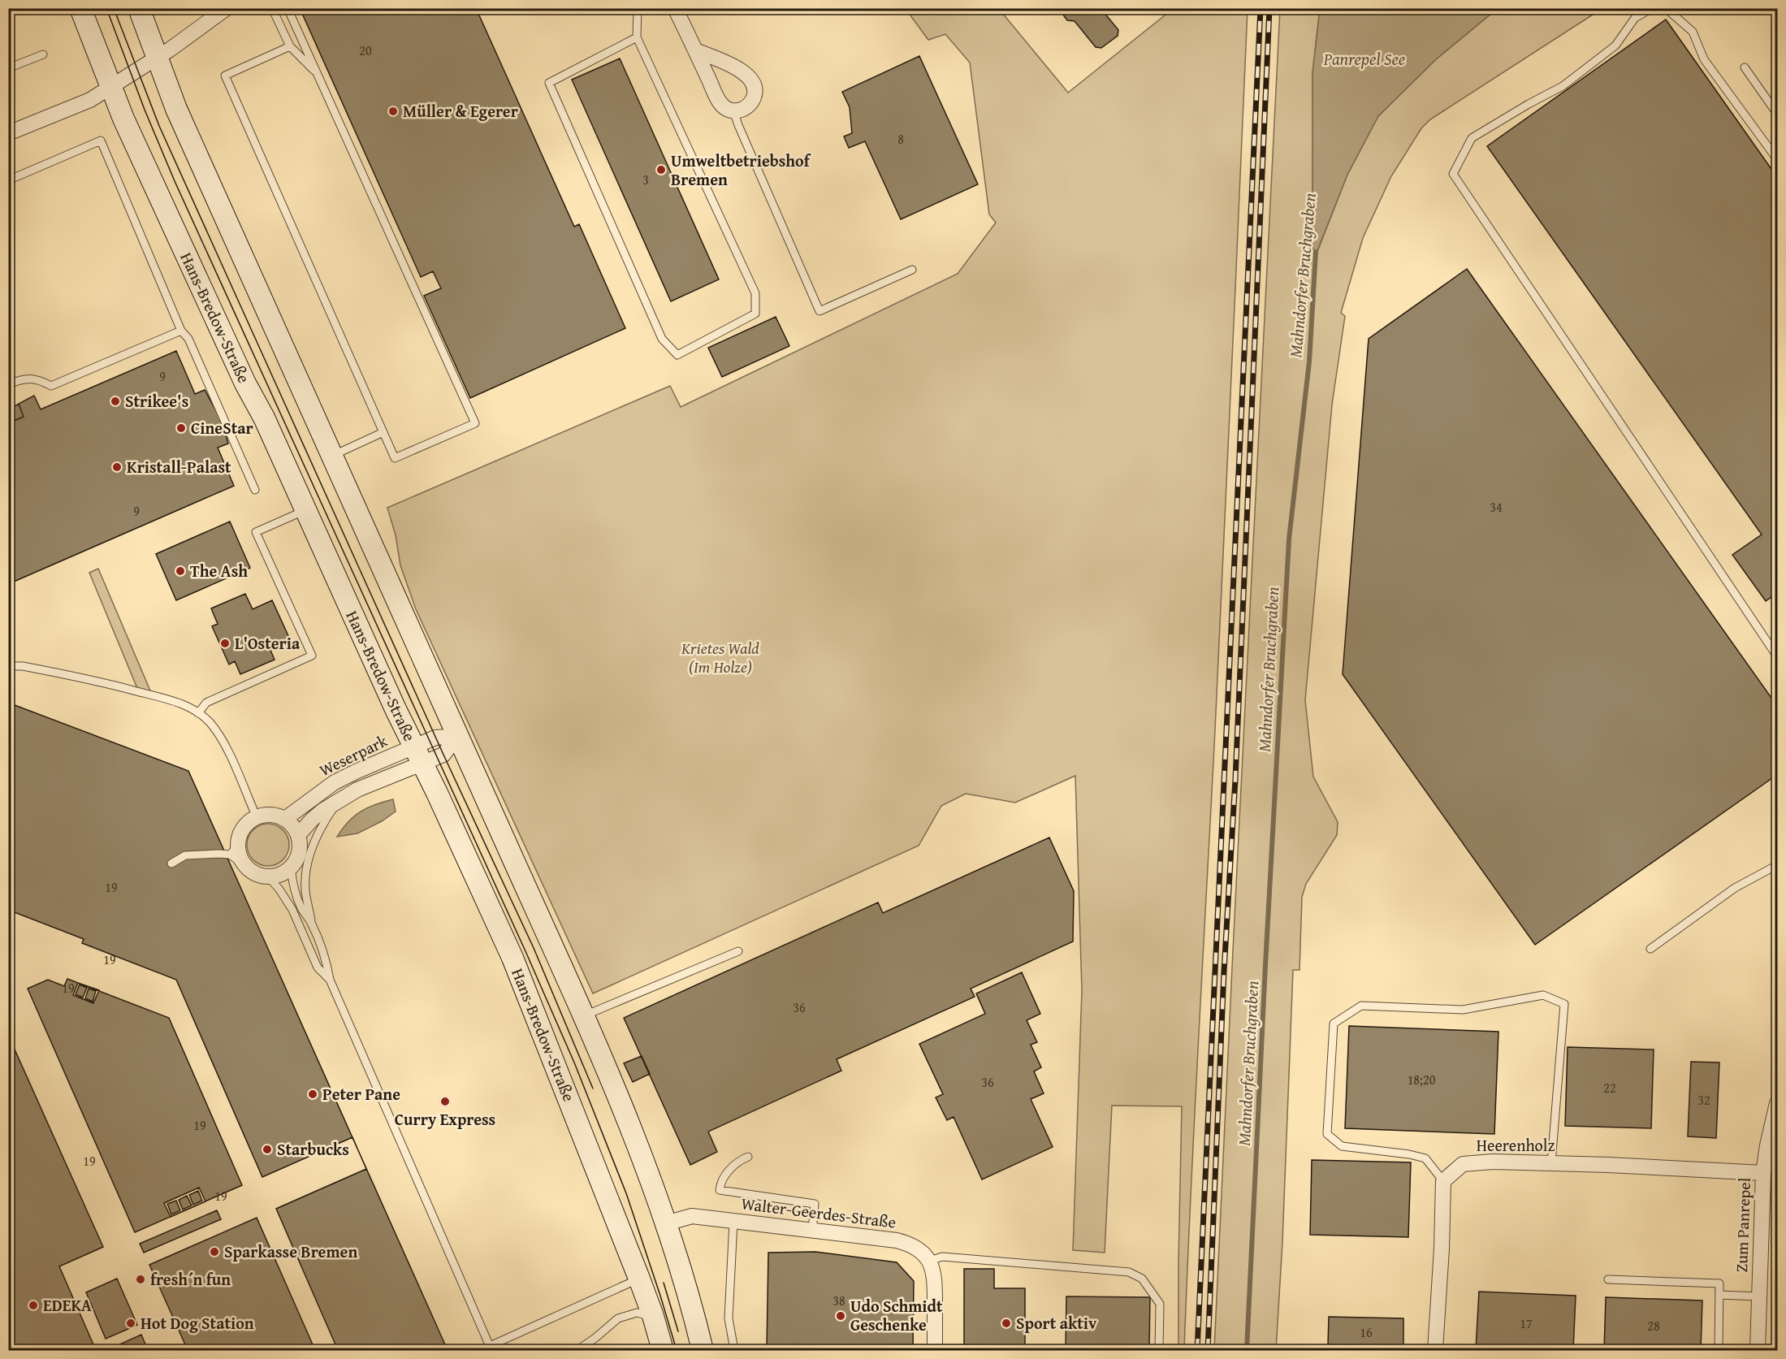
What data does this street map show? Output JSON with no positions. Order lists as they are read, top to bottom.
{
  "streets": {
    "main road": ["Hans-Bredow-Straße"],
    "street": [
      "Weserpark",
      "Heerenholz",
      "Walter-Geerdes-Straße",
      "Zum Panrepel"
    ]
  },
  "crossings": [
    ["Hans-Bredow-Straße", "Weserpark"],
    ["Heerenholz", "Zum Panrepel"]
  ],
  "water": ["Panrepel See", "Mahndorfer Bruchgraben"],
  "parks": ["Krietes Wald (Im Holze)"],
  "places": [
    "Müller & Egerer",
    "Umweltbetriebshof Bremen",
    "Strikee's",
    "CineStar",
    "Kristall-Palast",
    "The Ash",
    "L'Osteria",
    "Peter Pane",
    "Curry Express",
    "Starbucks",
    "Sparkasse Bremen",
    "fresh´n fun",
    "EDEKA",
    "Udo Schmidt Geschenke",
    "Hot Dog Station",
    "Sport aktiv"
  ],
  "house_numbers": [
    "20",
    "8",
    "3",
    "9",
    "34",
    "9",
    "19",
    "19",
    "19",
    "36",
    "18;20",
    "36",
    "22",
    "32",
    "19",
    "19",
    "19",
    "38",
    "17",
    "28",
    "16"
  ]
}
